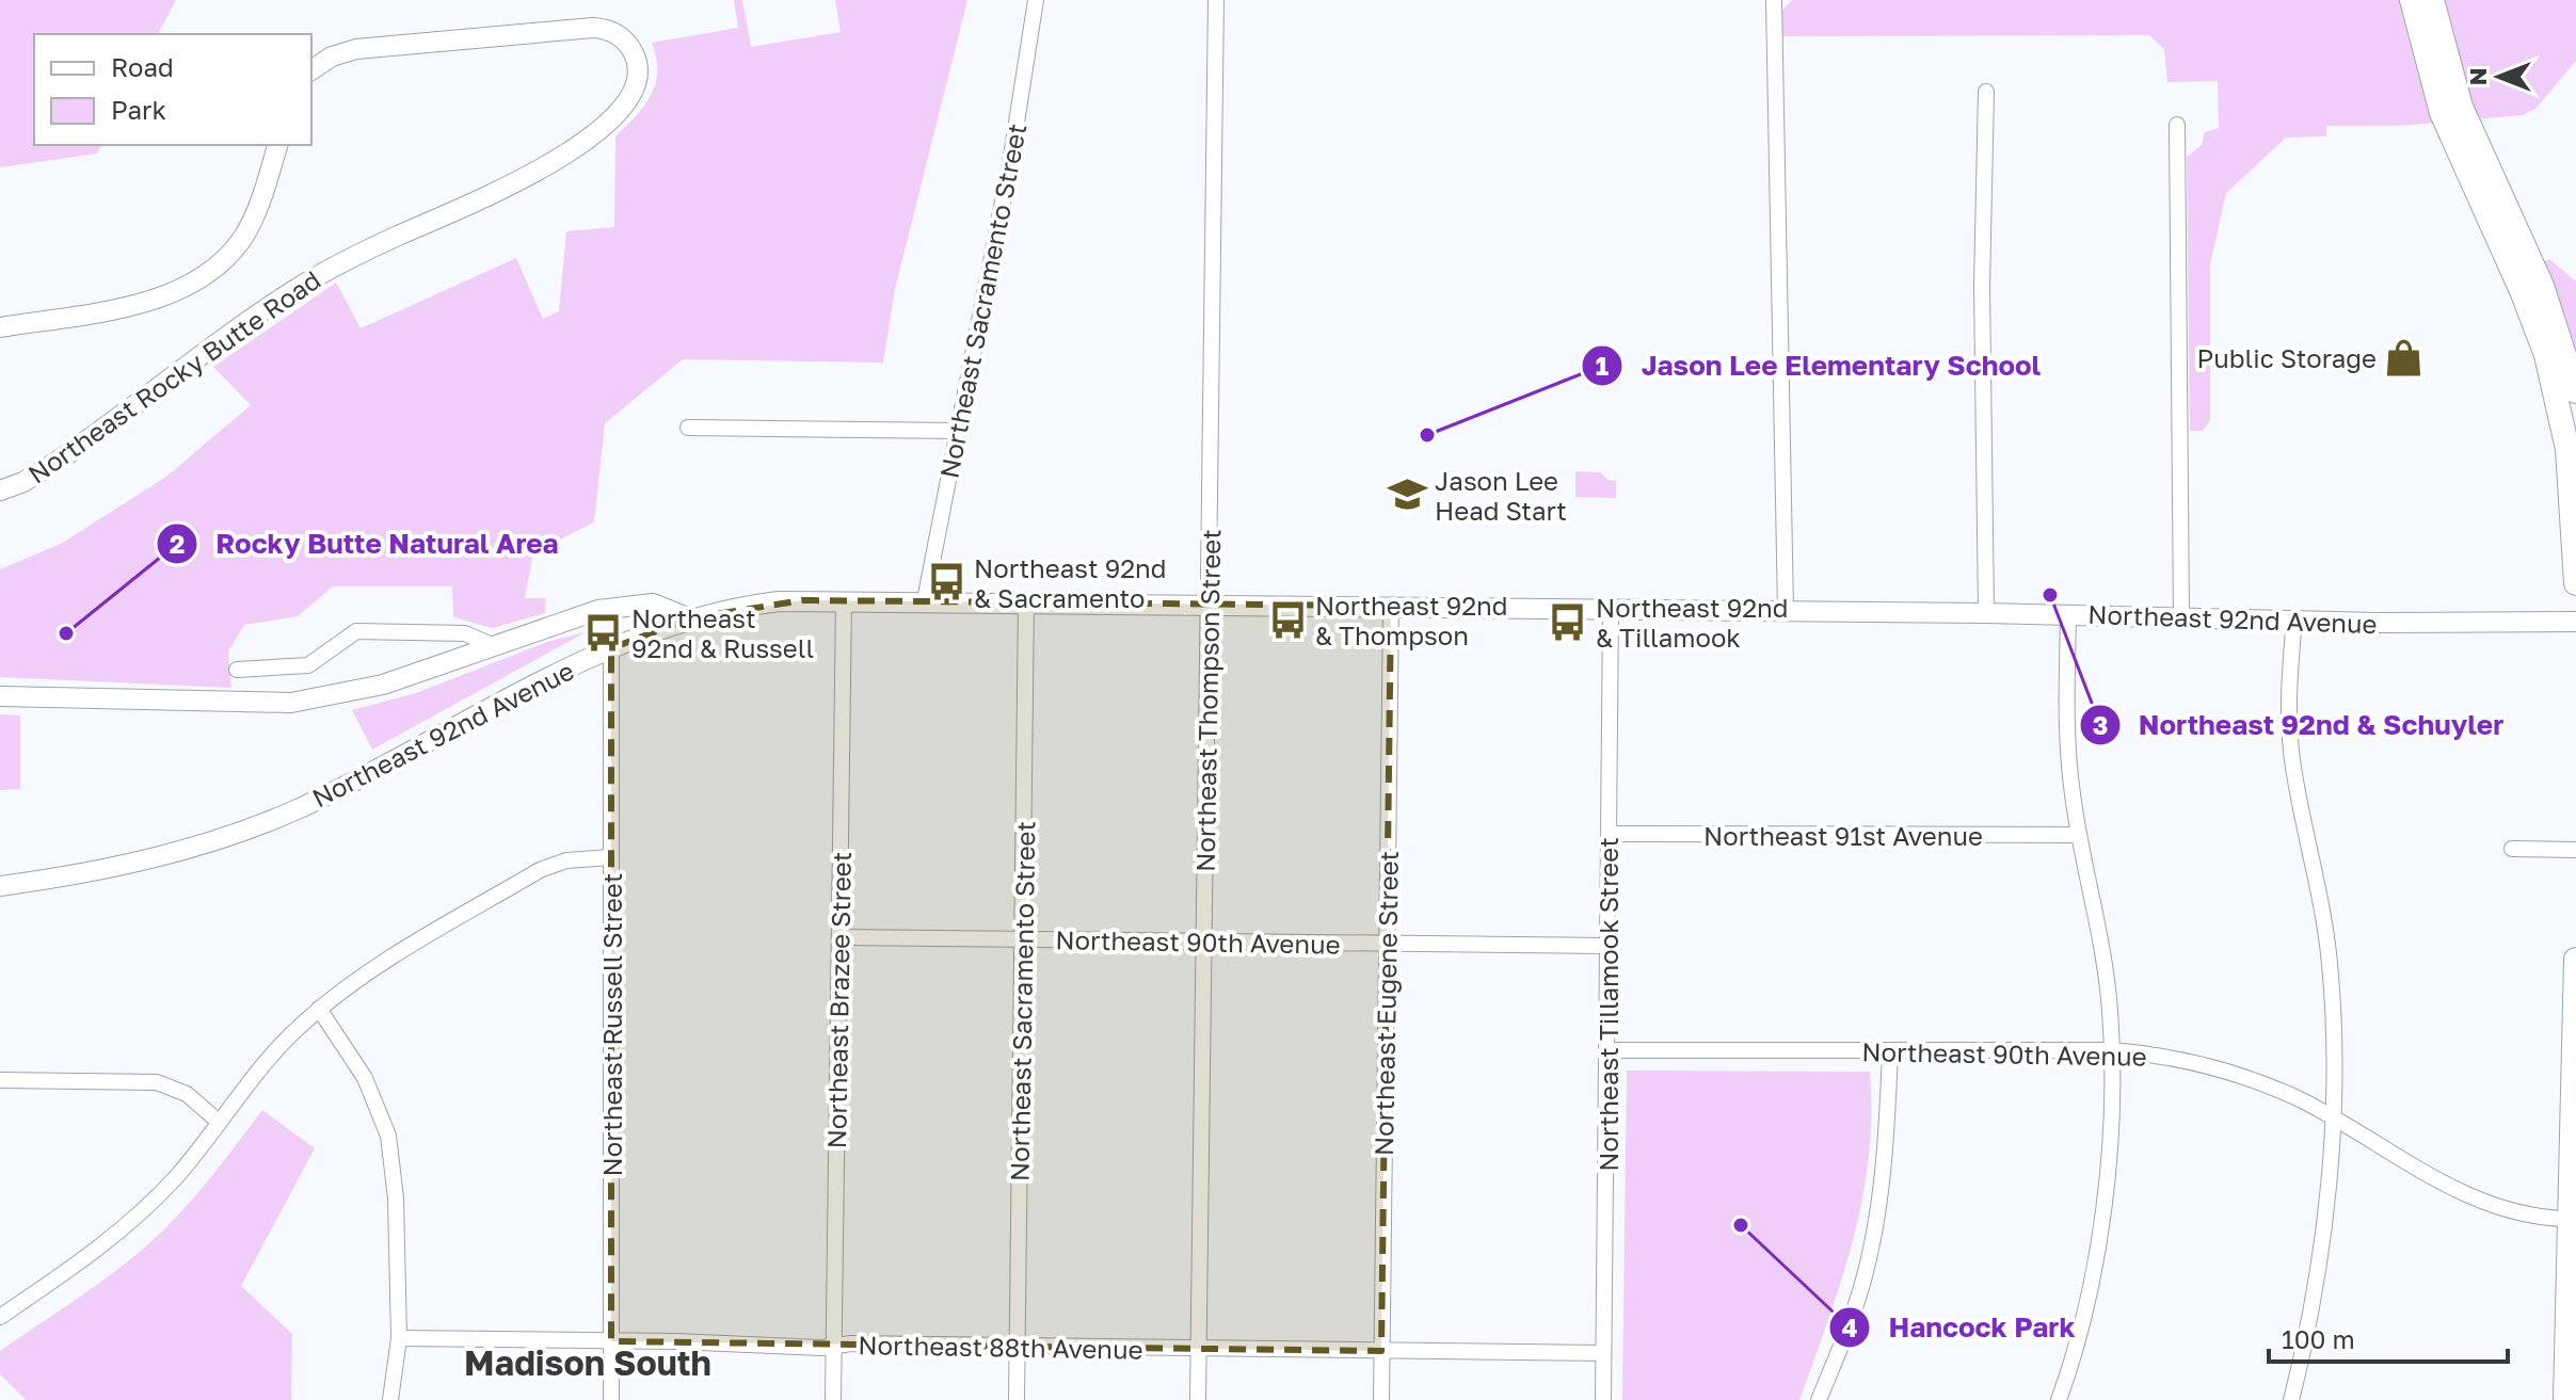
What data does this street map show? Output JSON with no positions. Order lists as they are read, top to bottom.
{
  "streets": {
    "street": [
      "Northeast Sacramento Street",
      "Northeast Rocky Butte Road",
      "Northeast 92nd Avenue",
      "Northeast Thompson Street",
      "Northeast 91st Avenue",
      "Northeast 90th Avenue",
      "Northeast Brazee Street",
      "Northeast Eugene Street",
      "Northeast Tillamook Street",
      "Northeast Russell Street",
      "Northeast 88th Avenue"
    ]
  },
  "crossings": [
    ["Northeast Sacramento Street", "Northeast 92nd Avenue"],
    ["Northeast Sacramento Street", "Northeast 90th Avenue"],
    ["Northeast Sacramento Street", "Northeast 88th Avenue"],
    ["Northeast 92nd Avenue", "Northeast Thompson Street"],
    ["Northeast 92nd Avenue", "Northeast Brazee Street"],
    ["Northeast 92nd Avenue", "Northeast Eugene Street"],
    ["Northeast 92nd Avenue", "Northeast Tillamook Street"],
    ["Northeast 92nd Avenue", "Northeast Russell Street"],
    ["Northeast Thompson Street", "Northeast 90th Avenue"],
    ["Northeast Thompson Street", "Northeast 88th Avenue"],
    ["Northeast 91st Avenue", "Northeast Tillamook Street"],
    ["Northeast 90th Avenue", "Northeast Brazee Street"],
    ["Northeast 90th Avenue", "Northeast Eugene Street"],
    ["Northeast 90th Avenue", "Northeast Tillamook Street"],
    ["Northeast Brazee Street", "Northeast 88th Avenue"],
    ["Northeast Eugene Street", "Northeast 88th Avenue"],
    ["Northeast Tillamook Street", "Northeast 88th Avenue"],
    ["Northeast Russell Street", "Northeast 88th Avenue"]
  ],
  "districts": ["Madison South"],
  "places": {
    "shop": ["Public Storage"],
    "other": [
      "Jason Lee Elementary School",
      "Northeast 92nd & Schuyler",
      "Rocky Butte Natural Area",
      "Hancock Park"
    ],
    "school or university": ["Jason Lee Head Start"],
    "bus stop": [
      "Northeast 92nd & Sacramento",
      "Northeast 92nd & Thompson",
      "Northeast 92nd & Tillamook",
      "Northeast 92nd & Russell"
    ]
  },
  "legend": ["Road", "Park"],
  "scale_bar": "100 m",
  "north": "left"
}
